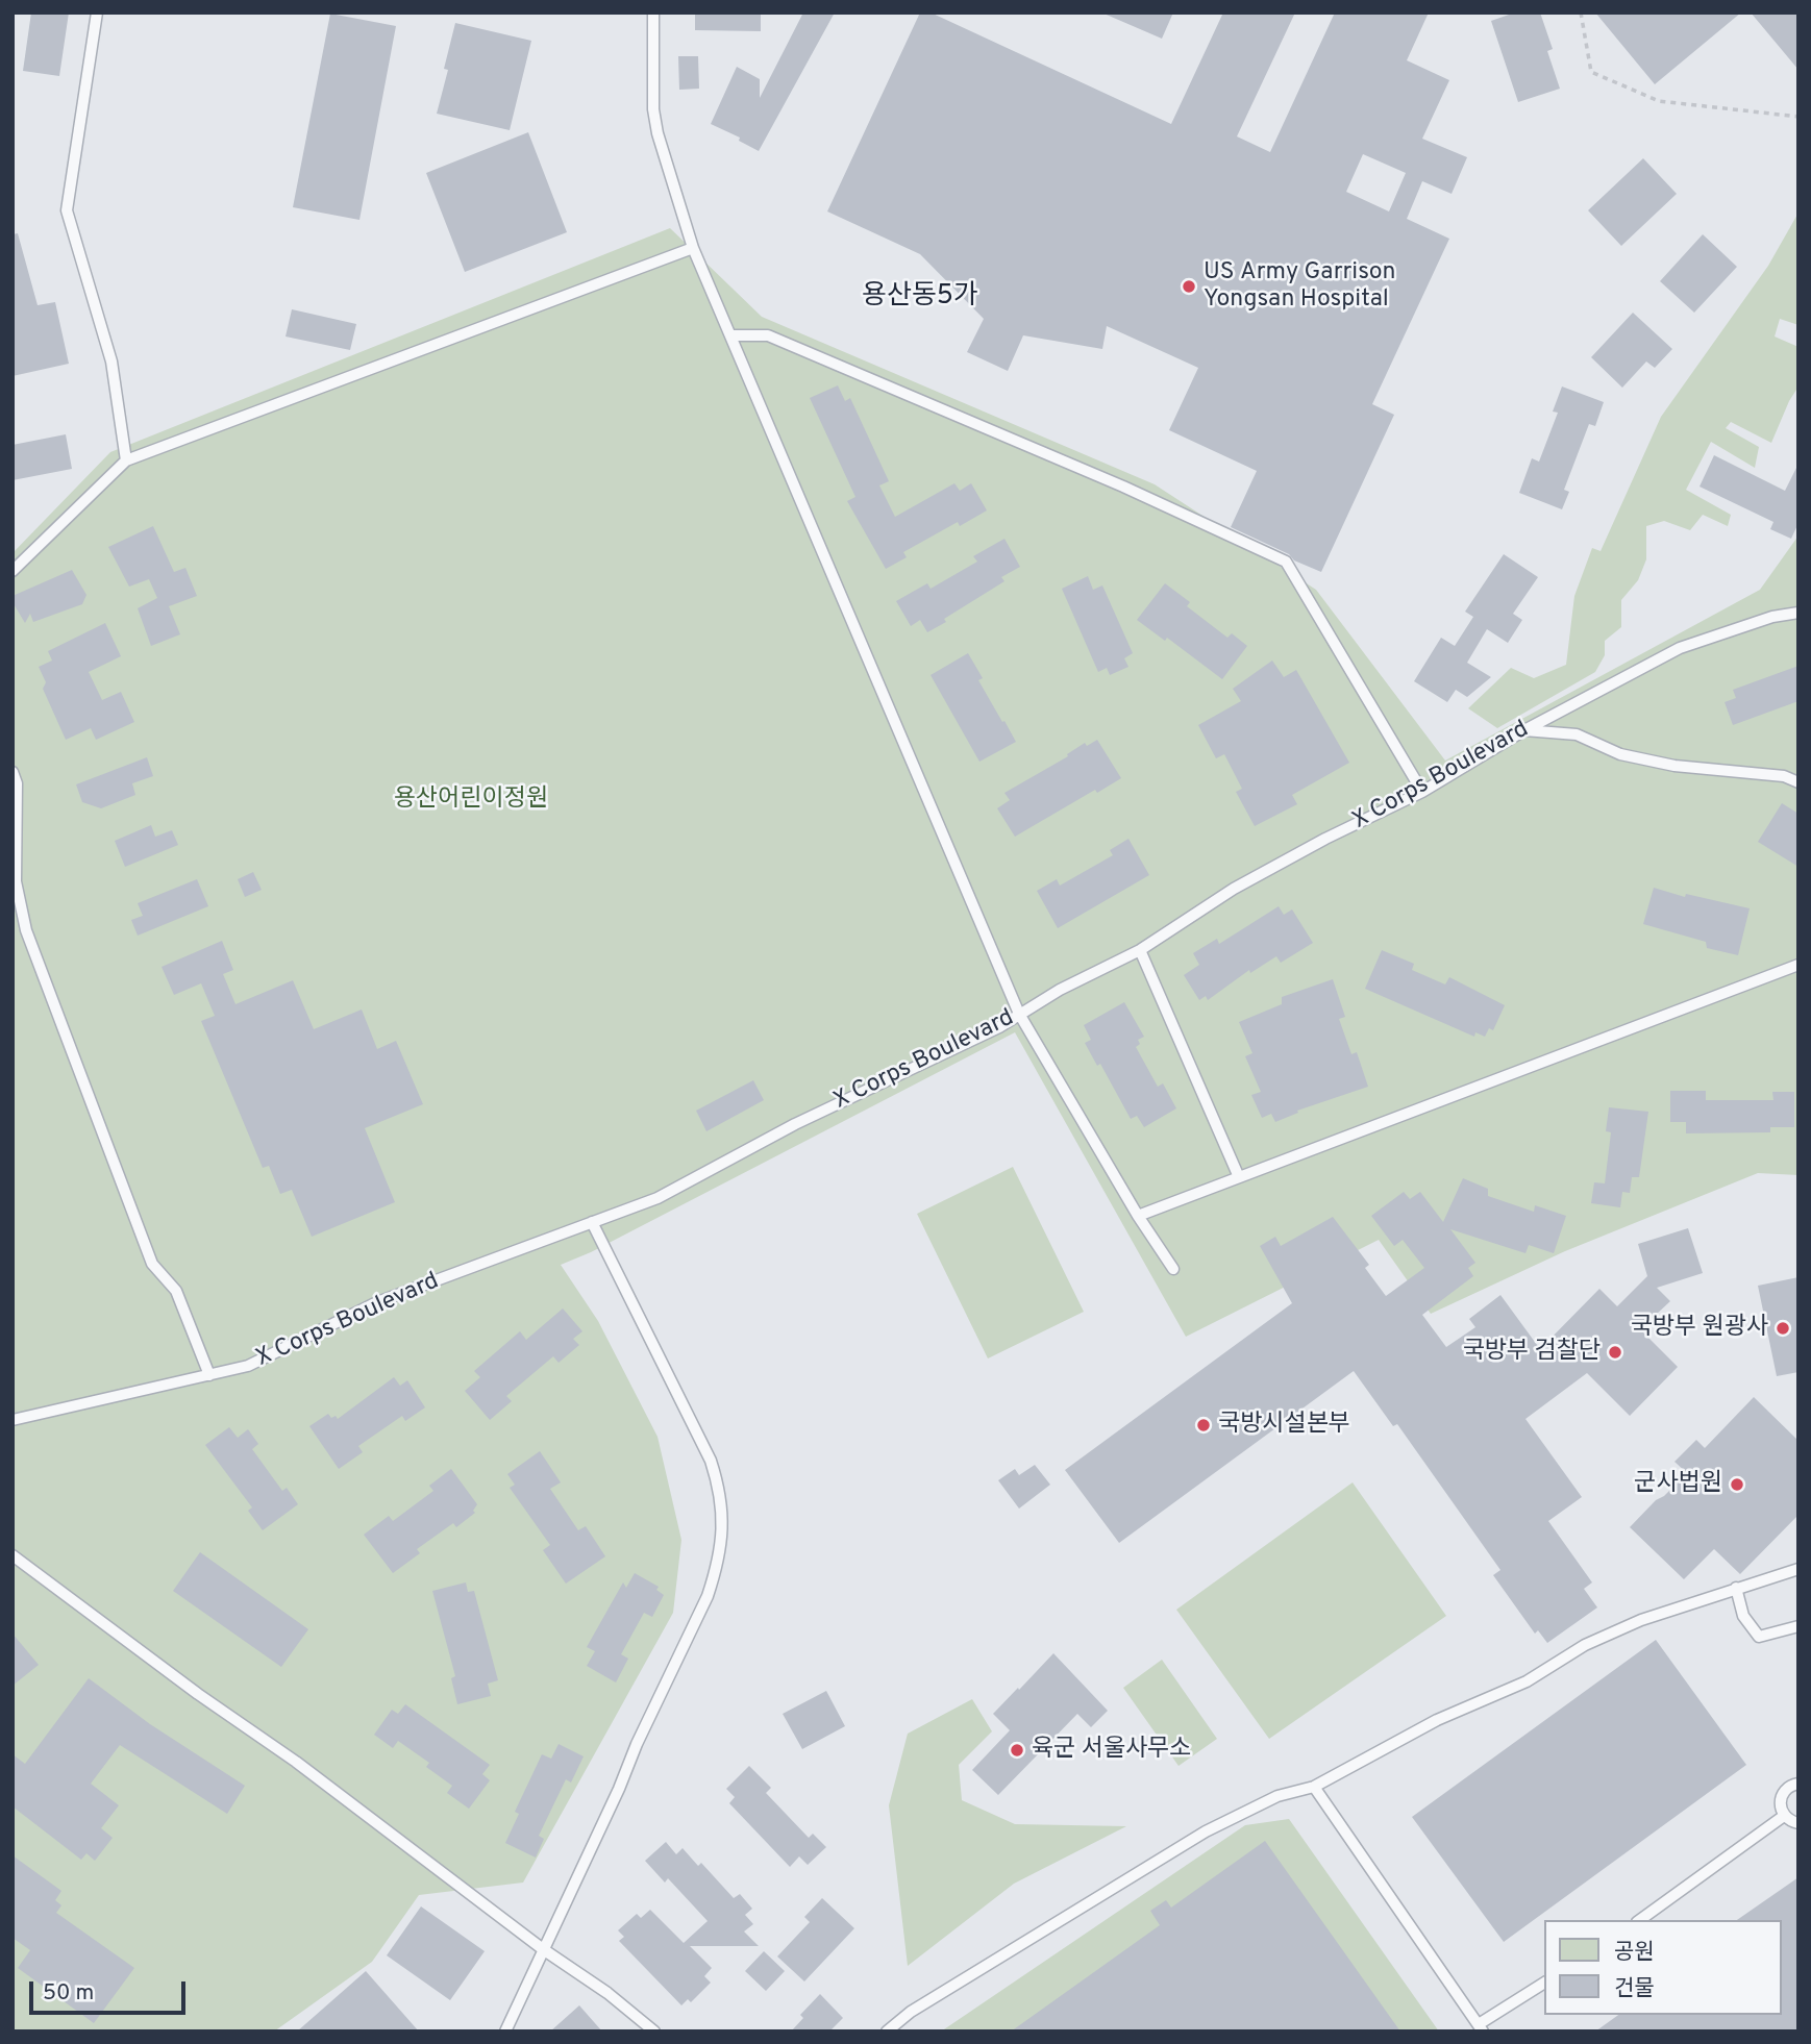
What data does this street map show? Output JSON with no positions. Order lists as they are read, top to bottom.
{
  "streets": {
    "lane": ["X Corps Boulevard"]
  },
  "districts": ["용산동5가"],
  "parks": ["용산어린이정원"],
  "places": [
    "US Army Garrison Yongsan Hospital",
    "국방부 원광사",
    "국방부 검찰단",
    "국방시설본부",
    "군사법원",
    "육군 서울사무소"
  ],
  "legend": ["공원", "건물"],
  "scale_bar": "50 m"
}
